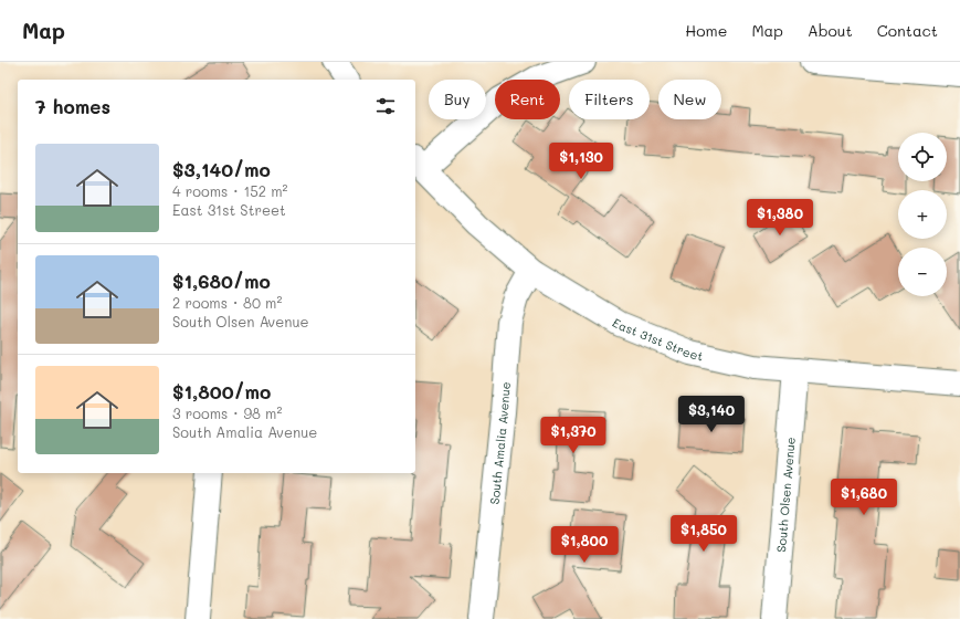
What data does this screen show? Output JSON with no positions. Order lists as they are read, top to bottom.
{
  "streets": {
    "street": ["East 31st Street", "South Amalia Avenue", "South Olsen Avenue"]
  },
  "crossings": [
    ["East 31st Street", "South Amalia Avenue"],
    ["East 31st Street", "South Olsen Avenue"]
  ],
  "page": {
    "header": "Map",
    "nav": [
      "Home",
      "Map",
      "About",
      "Contact"
    ],
    "chip": [
      "Buy",
      "Rent",
      "Filters",
      "New"
    ],
    "heading": "7 homes",
    "map_buttons": ["+", "−"],
    "list": [
      {
        "name": "$3,140/mo",
        "note": "4 rooms · 152 m² · East 31st Street"
      },
      {
        "name": "$1,680/mo",
        "note": "2 rooms · 80 m² · South Olsen Avenue"
      },
      {
        "name": "$1,800/mo",
        "note": "3 rooms · 98 m² · South Amalia Avenue"
      }
    ],
    "price": [
      "$1,130",
      "$1,380",
      "$3,140",
      "$1,370",
      "$1,680",
      "$1,850",
      "$1,800"
    ]
  }
}
